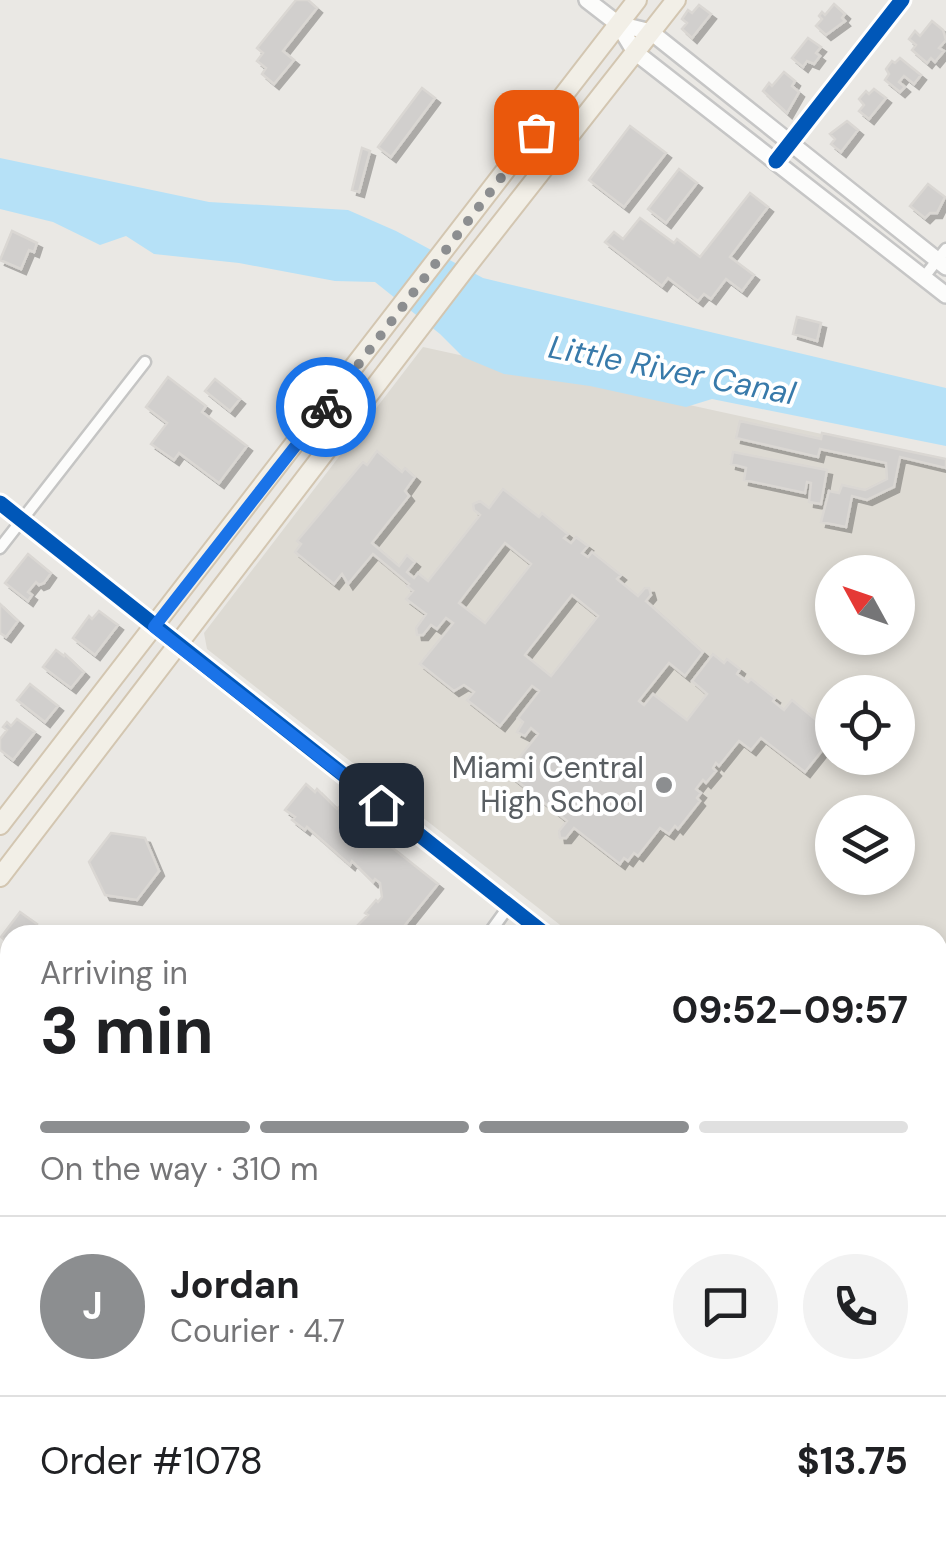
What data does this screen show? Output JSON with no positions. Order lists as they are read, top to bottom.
{
  "water": ["Little River Canal"],
  "places": ["Miami Central High School"],
  "north": "top left",
  "page": {
    "heading": ["3 min", "Arriving in", "09:52–09:57"],
    "panel": [
      "Jordan",
      "Courier · 4.7",
      "Order #1078",
      "$13.75"
    ],
    "bar": "On the way · 310 m",
    "round": "J"
  }
}
